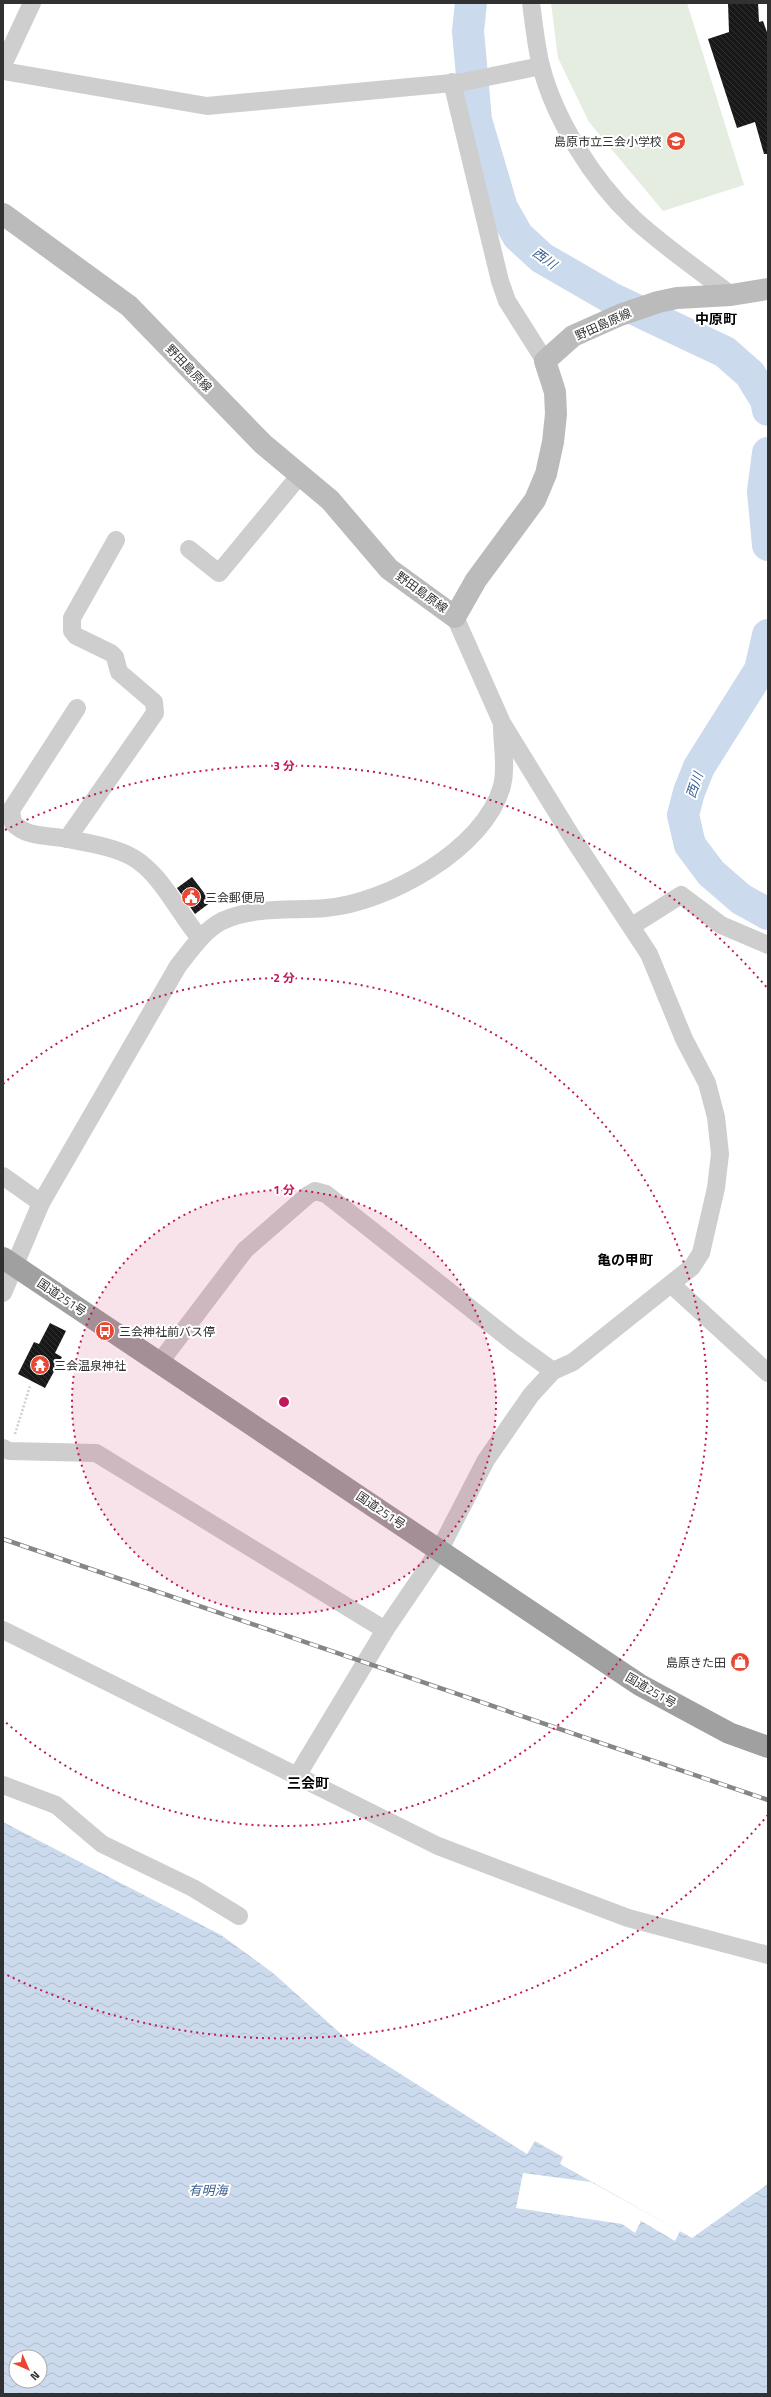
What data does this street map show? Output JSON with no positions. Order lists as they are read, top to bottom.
{
  "streets": {
    "highway": ["国道251号"],
    "main road": ["野田島原線"]
  },
  "districts": ["中原町", "亀の甲町", "三会町"],
  "water": ["西川", "有明海"],
  "places": {
    "school or university": ["島原市立三会小学校"],
    "public building": ["三会郵便局"],
    "bus stop": ["三会神社前バス停"],
    "temple": ["三会温泉神社"],
    "shop": ["島原きた田"]
  },
  "north": "bottom right",
  "rings": ["3 分", "2 分", "1 分"]
}
